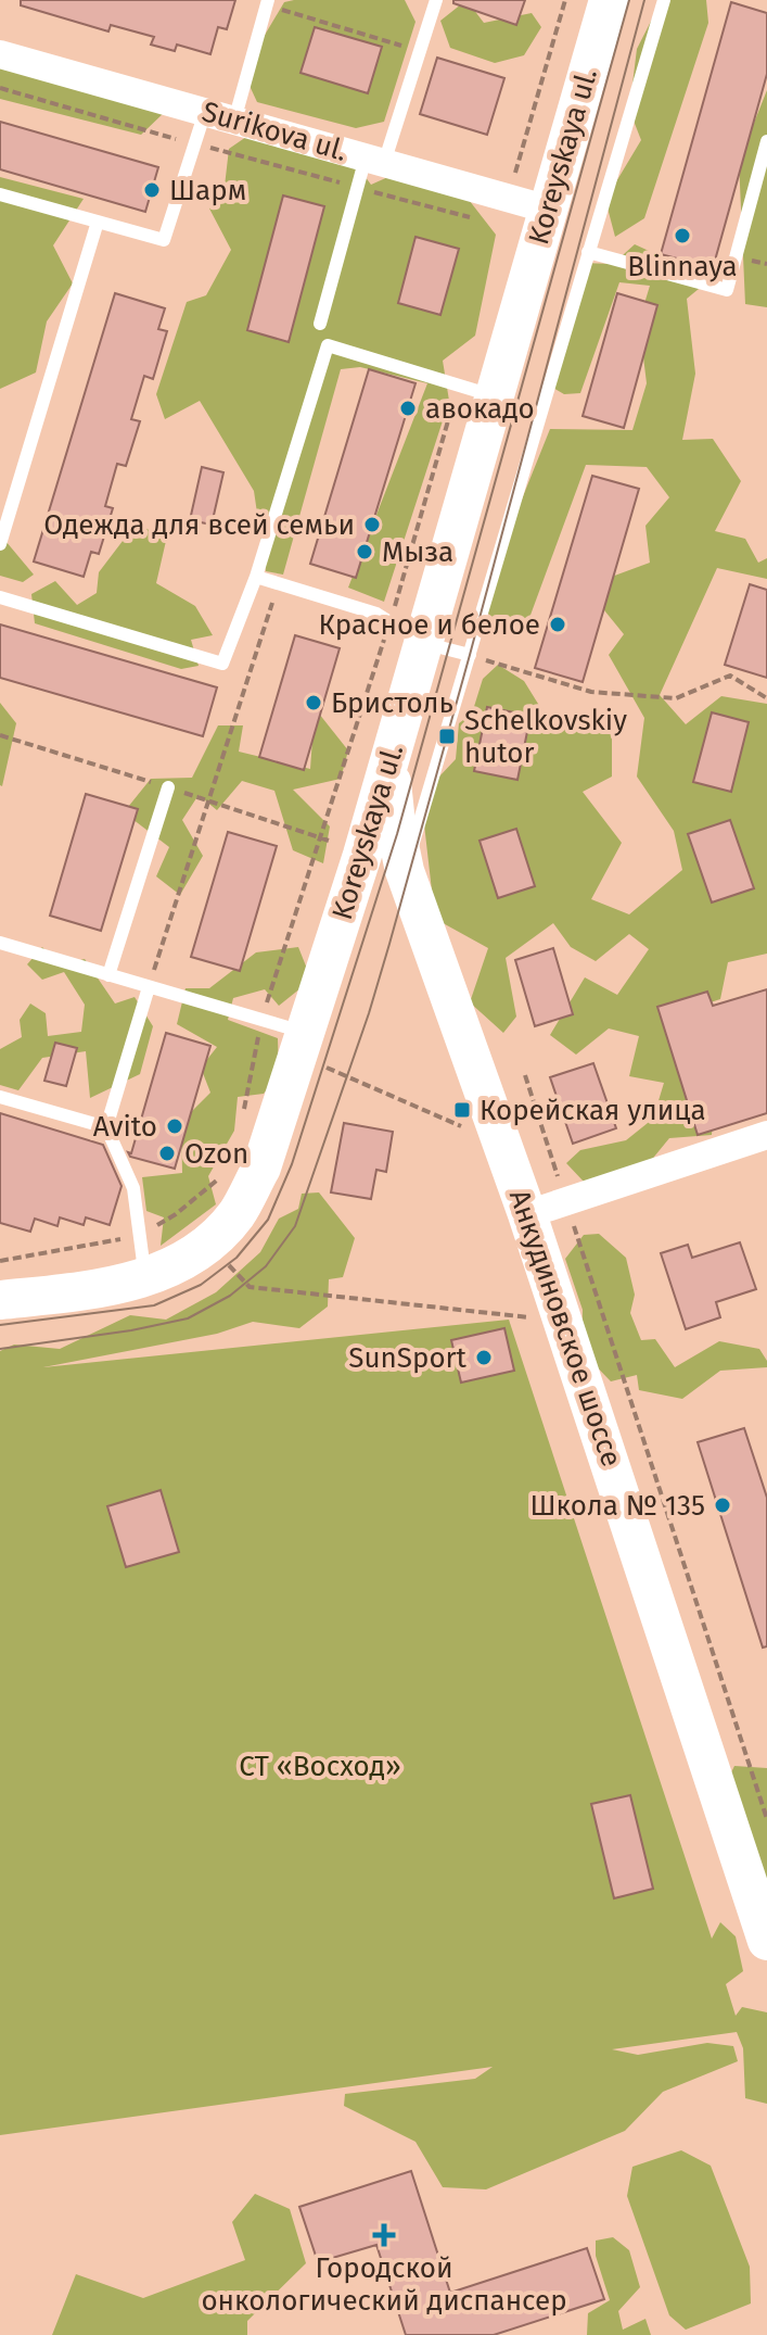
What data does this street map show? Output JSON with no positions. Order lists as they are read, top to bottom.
{
  "streets": {
    "street": ["Surikova ul.", "Koreyskaya ul.", "Анкудиновское шоссе"]
  },
  "crossings": [
    ["Surikova ul.", "Koreyskaya ul."],
    ["Koreyskaya ul.", "Анкудиновское шоссе"]
  ],
  "parks": ["СТ «Восход»"],
  "places": {
    "other": [
      "Шарм",
      "Blinnaya",
      "авокадо",
      "Одежда для всей семьи",
      "Мыза",
      "Красное и белое",
      "Бристоль",
      "Avito",
      "Ozon",
      "SunSport",
      "Школа № 135"
    ],
    "transit": ["Schelkovskiy hutor", "Корейская улица"],
    "health": ["Городской онкологический диспансер"]
  }
}
